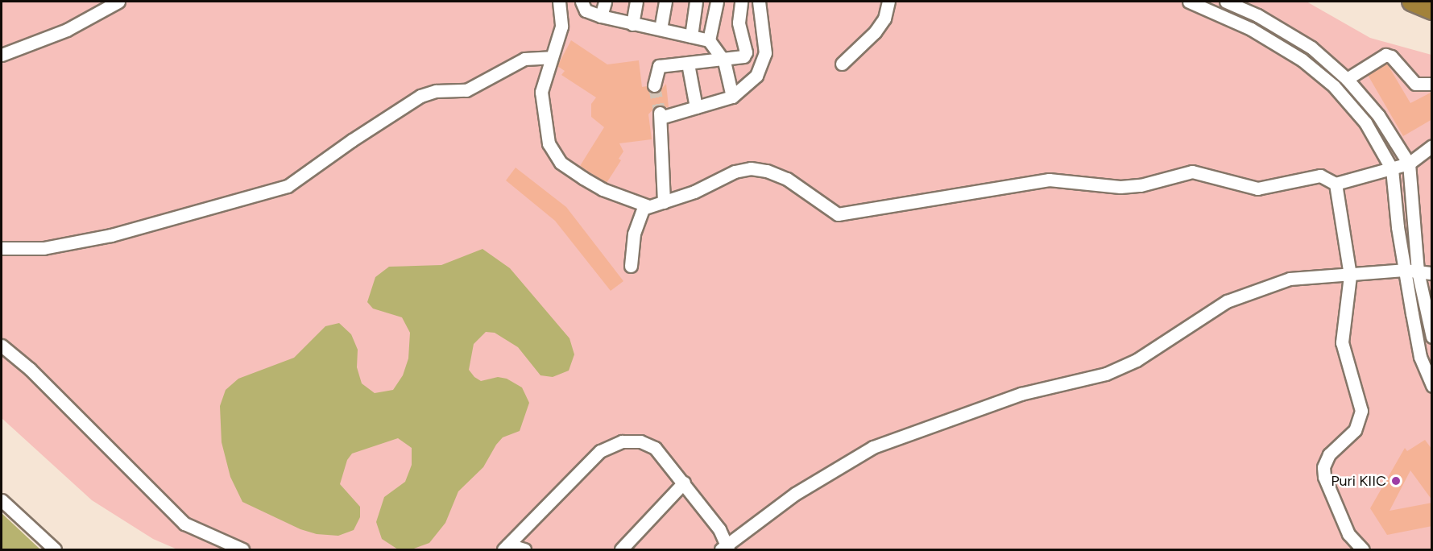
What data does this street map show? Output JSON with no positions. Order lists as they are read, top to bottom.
{
  "places": ["Puri KIIC"]
}
